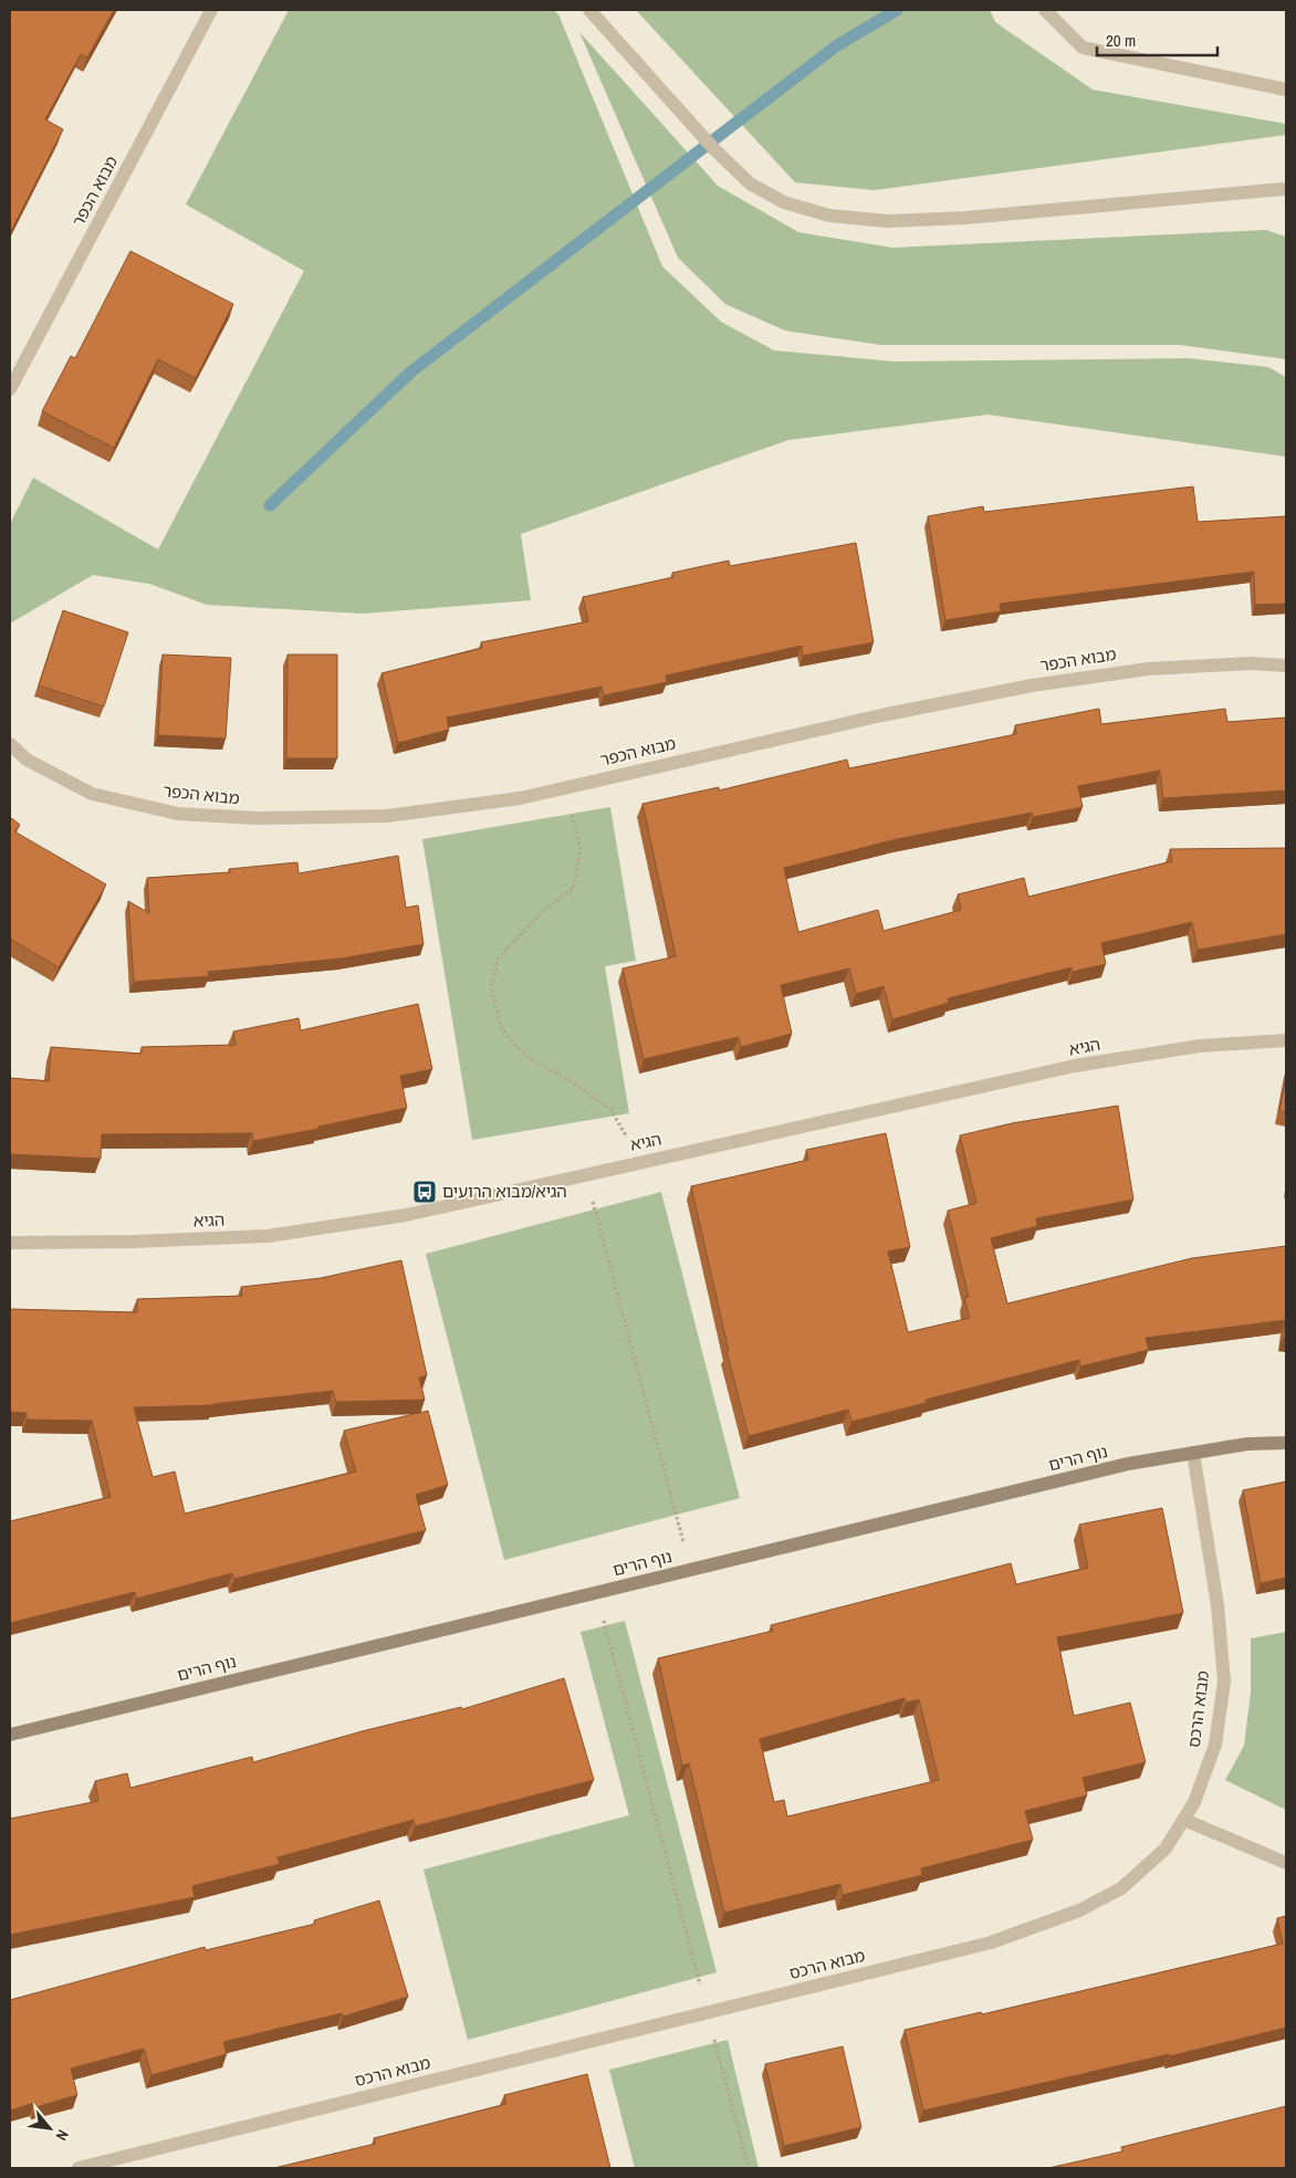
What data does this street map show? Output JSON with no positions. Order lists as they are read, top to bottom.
{
  "streets": {
    "street": [
      "מבוא הכפר",
      "הגיא",
      "נוף הרים",
      "מבוא הרכס"
    ]
  },
  "crossings": [
    ["נוף הרים", "מבוא הרכס"]
  ],
  "places": {
    "bus stop": ["הגיא/מבוא הרועים"]
  },
  "scale_bar": "20 m",
  "north": "bottom right"
}
